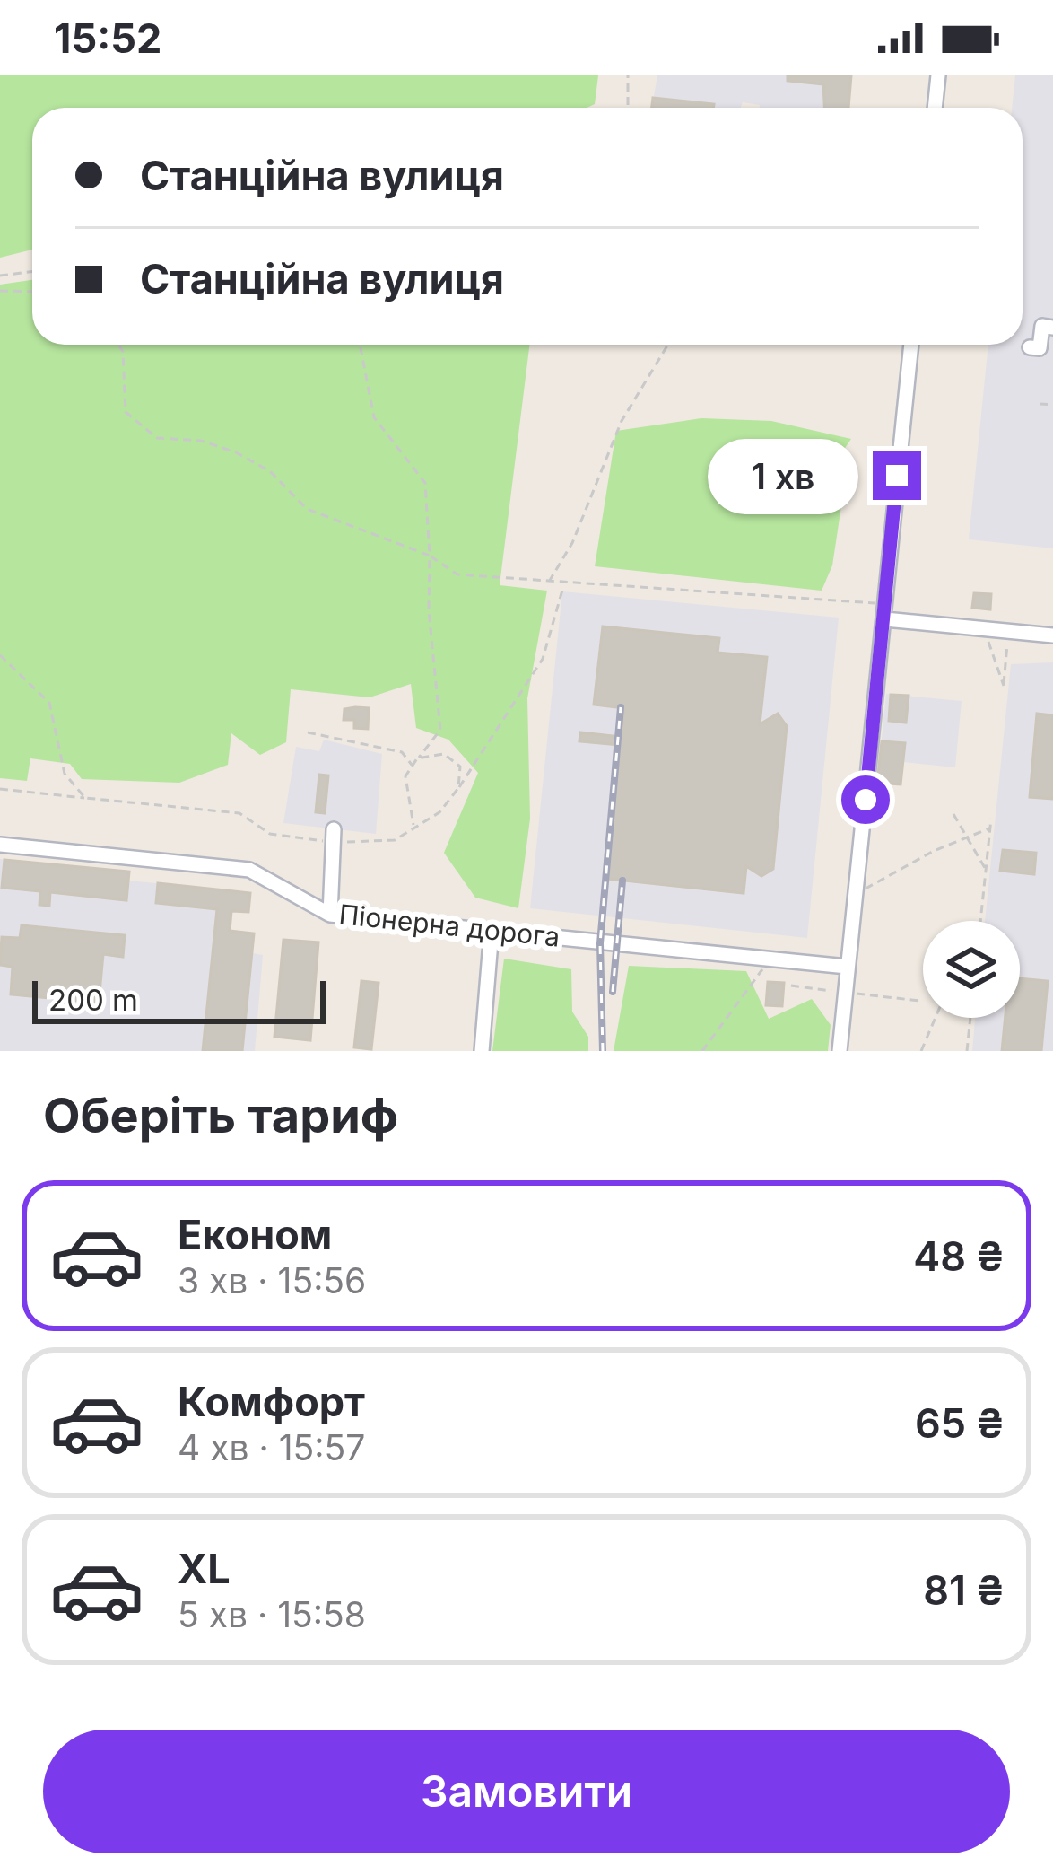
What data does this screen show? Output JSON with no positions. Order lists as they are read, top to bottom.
{
  "streets": {
    "street": ["Піонерна дорога"]
  },
  "scale_bar": "200 m",
  "page": {
    "status": "15:52",
    "banner": ["Станційна вулиця", "Станційна вулиця"],
    "bubble": "1 хв",
    "scale": "200 m",
    "heading": "Оберіть тариф",
    "list": [
      {
        "name": "Економ",
        "note": "3 хв · 15:56",
        "value": "48 ₴"
      },
      {
        "name": "Комфорт",
        "note": "4 хв · 15:57",
        "value": "65 ₴"
      },
      {
        "name": "XL",
        "note": "5 хв · 15:58",
        "value": "81 ₴"
      }
    ],
    "buttons": "Замовити"
  }
}
